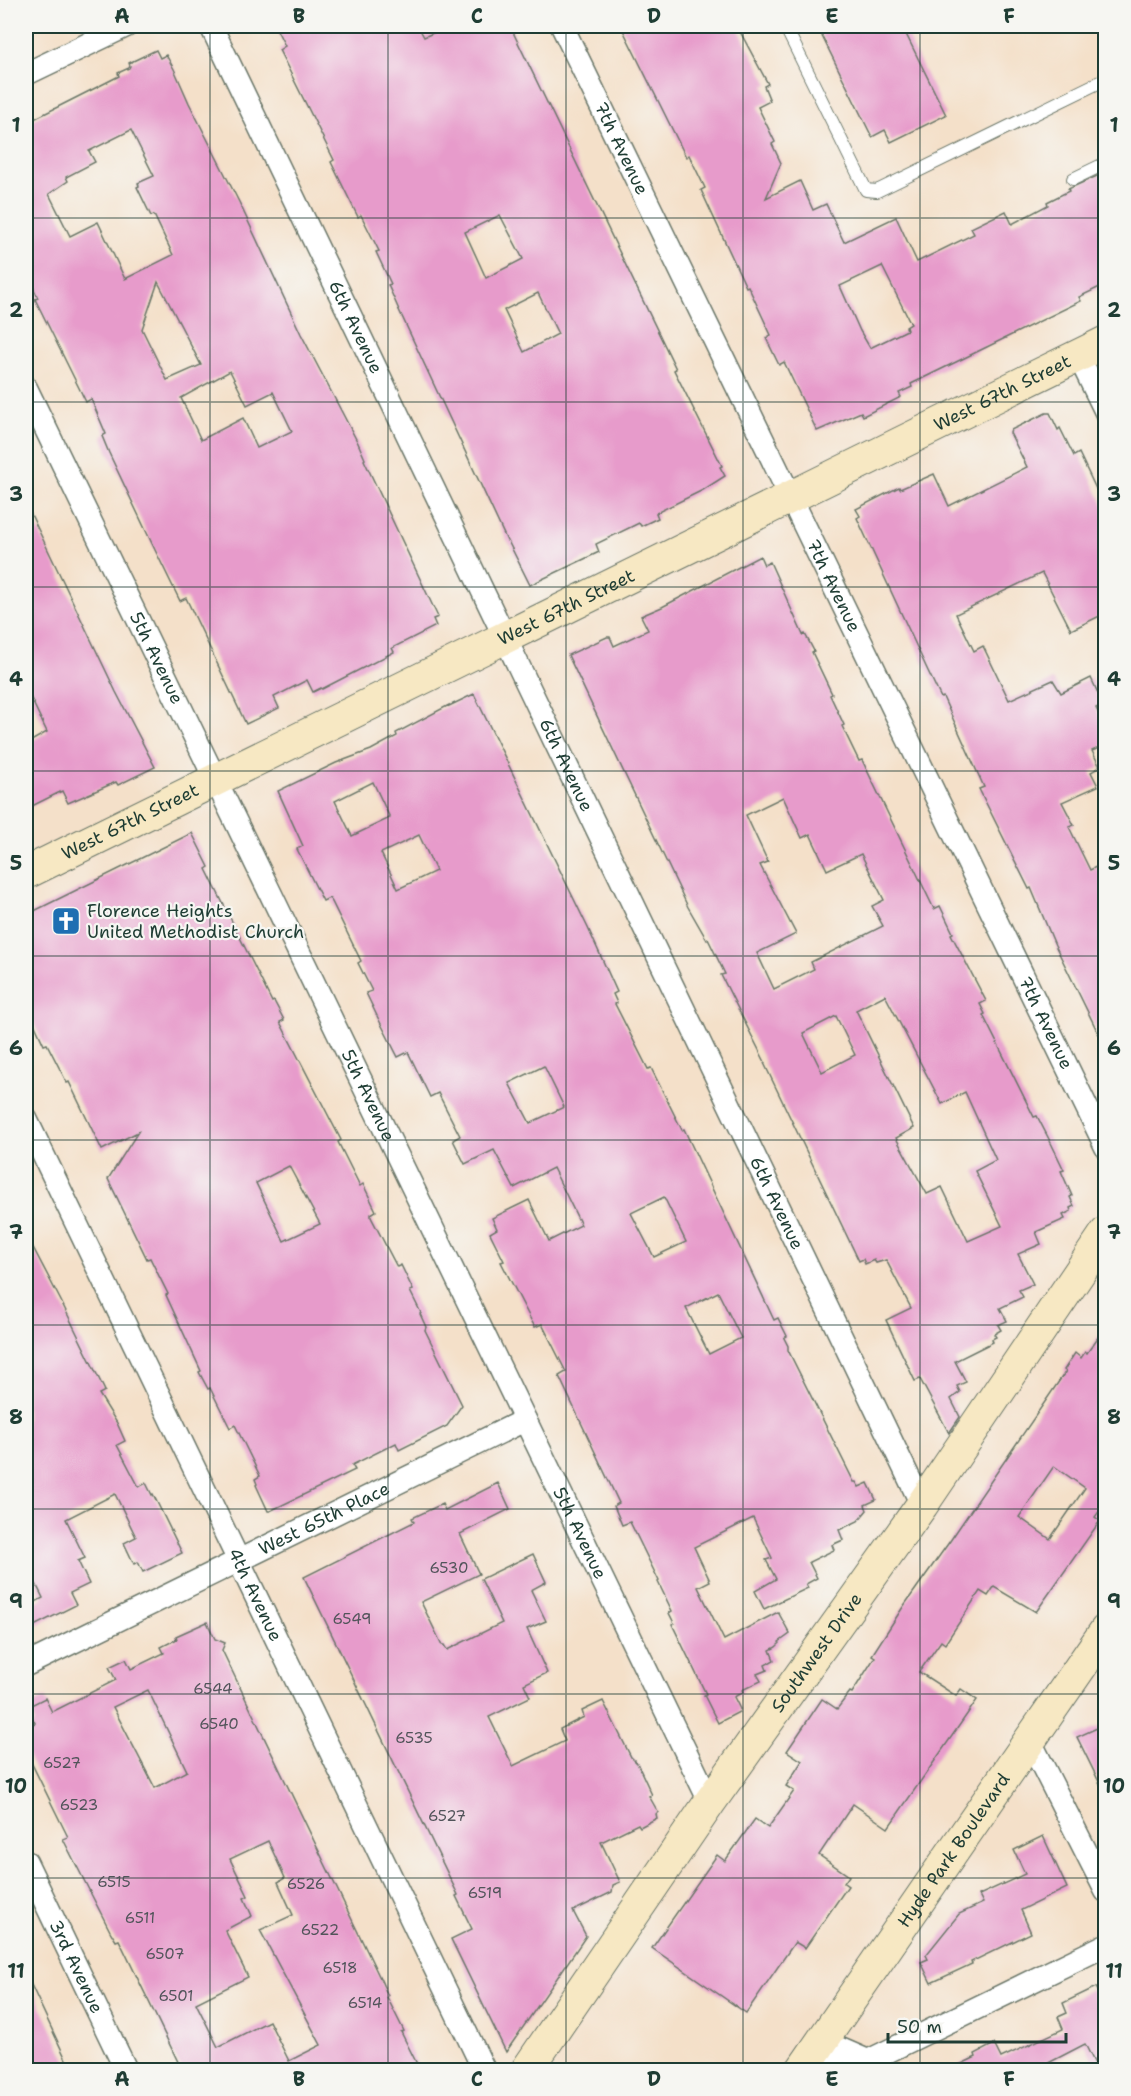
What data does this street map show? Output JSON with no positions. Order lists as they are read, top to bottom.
{
  "streets": {
    "street": [
      "7th Avenue",
      "6th Avenue",
      "West 67th Street",
      "5th Avenue",
      "West 65th Place",
      "4th Avenue",
      "Southwest Drive",
      "Hyde Park Boulevard",
      "3rd Avenue"
    ]
  },
  "crossings": [
    ["7th Avenue", "West 67th Street"],
    ["6th Avenue", "West 67th Street"],
    ["6th Avenue", "Southwest Drive"],
    ["West 67th Street", "5th Avenue"],
    ["5th Avenue", "West 65th Place"],
    ["5th Avenue", "Southwest Drive"],
    ["West 65th Place", "4th Avenue"]
  ],
  "places": {
    "church": ["Florence Heights United Methodist Church"]
  },
  "house_numbers": [
    "6530",
    "6549",
    "6544",
    "6540",
    "6535",
    "6527",
    "6523",
    "6527",
    "6515",
    "6526",
    "6519",
    "6511",
    "6522",
    "6507",
    "6518",
    "6501",
    "6514"
  ],
  "scale_bar": "50 m",
  "grid": {
    "columns": [
      "A",
      "B",
      "C",
      "D",
      "E",
      "F"
    ],
    "rows": [
      "1",
      "2",
      "3",
      "4",
      "5",
      "6",
      "7",
      "8",
      "9",
      "10",
      "11"
    ]
  }
}
